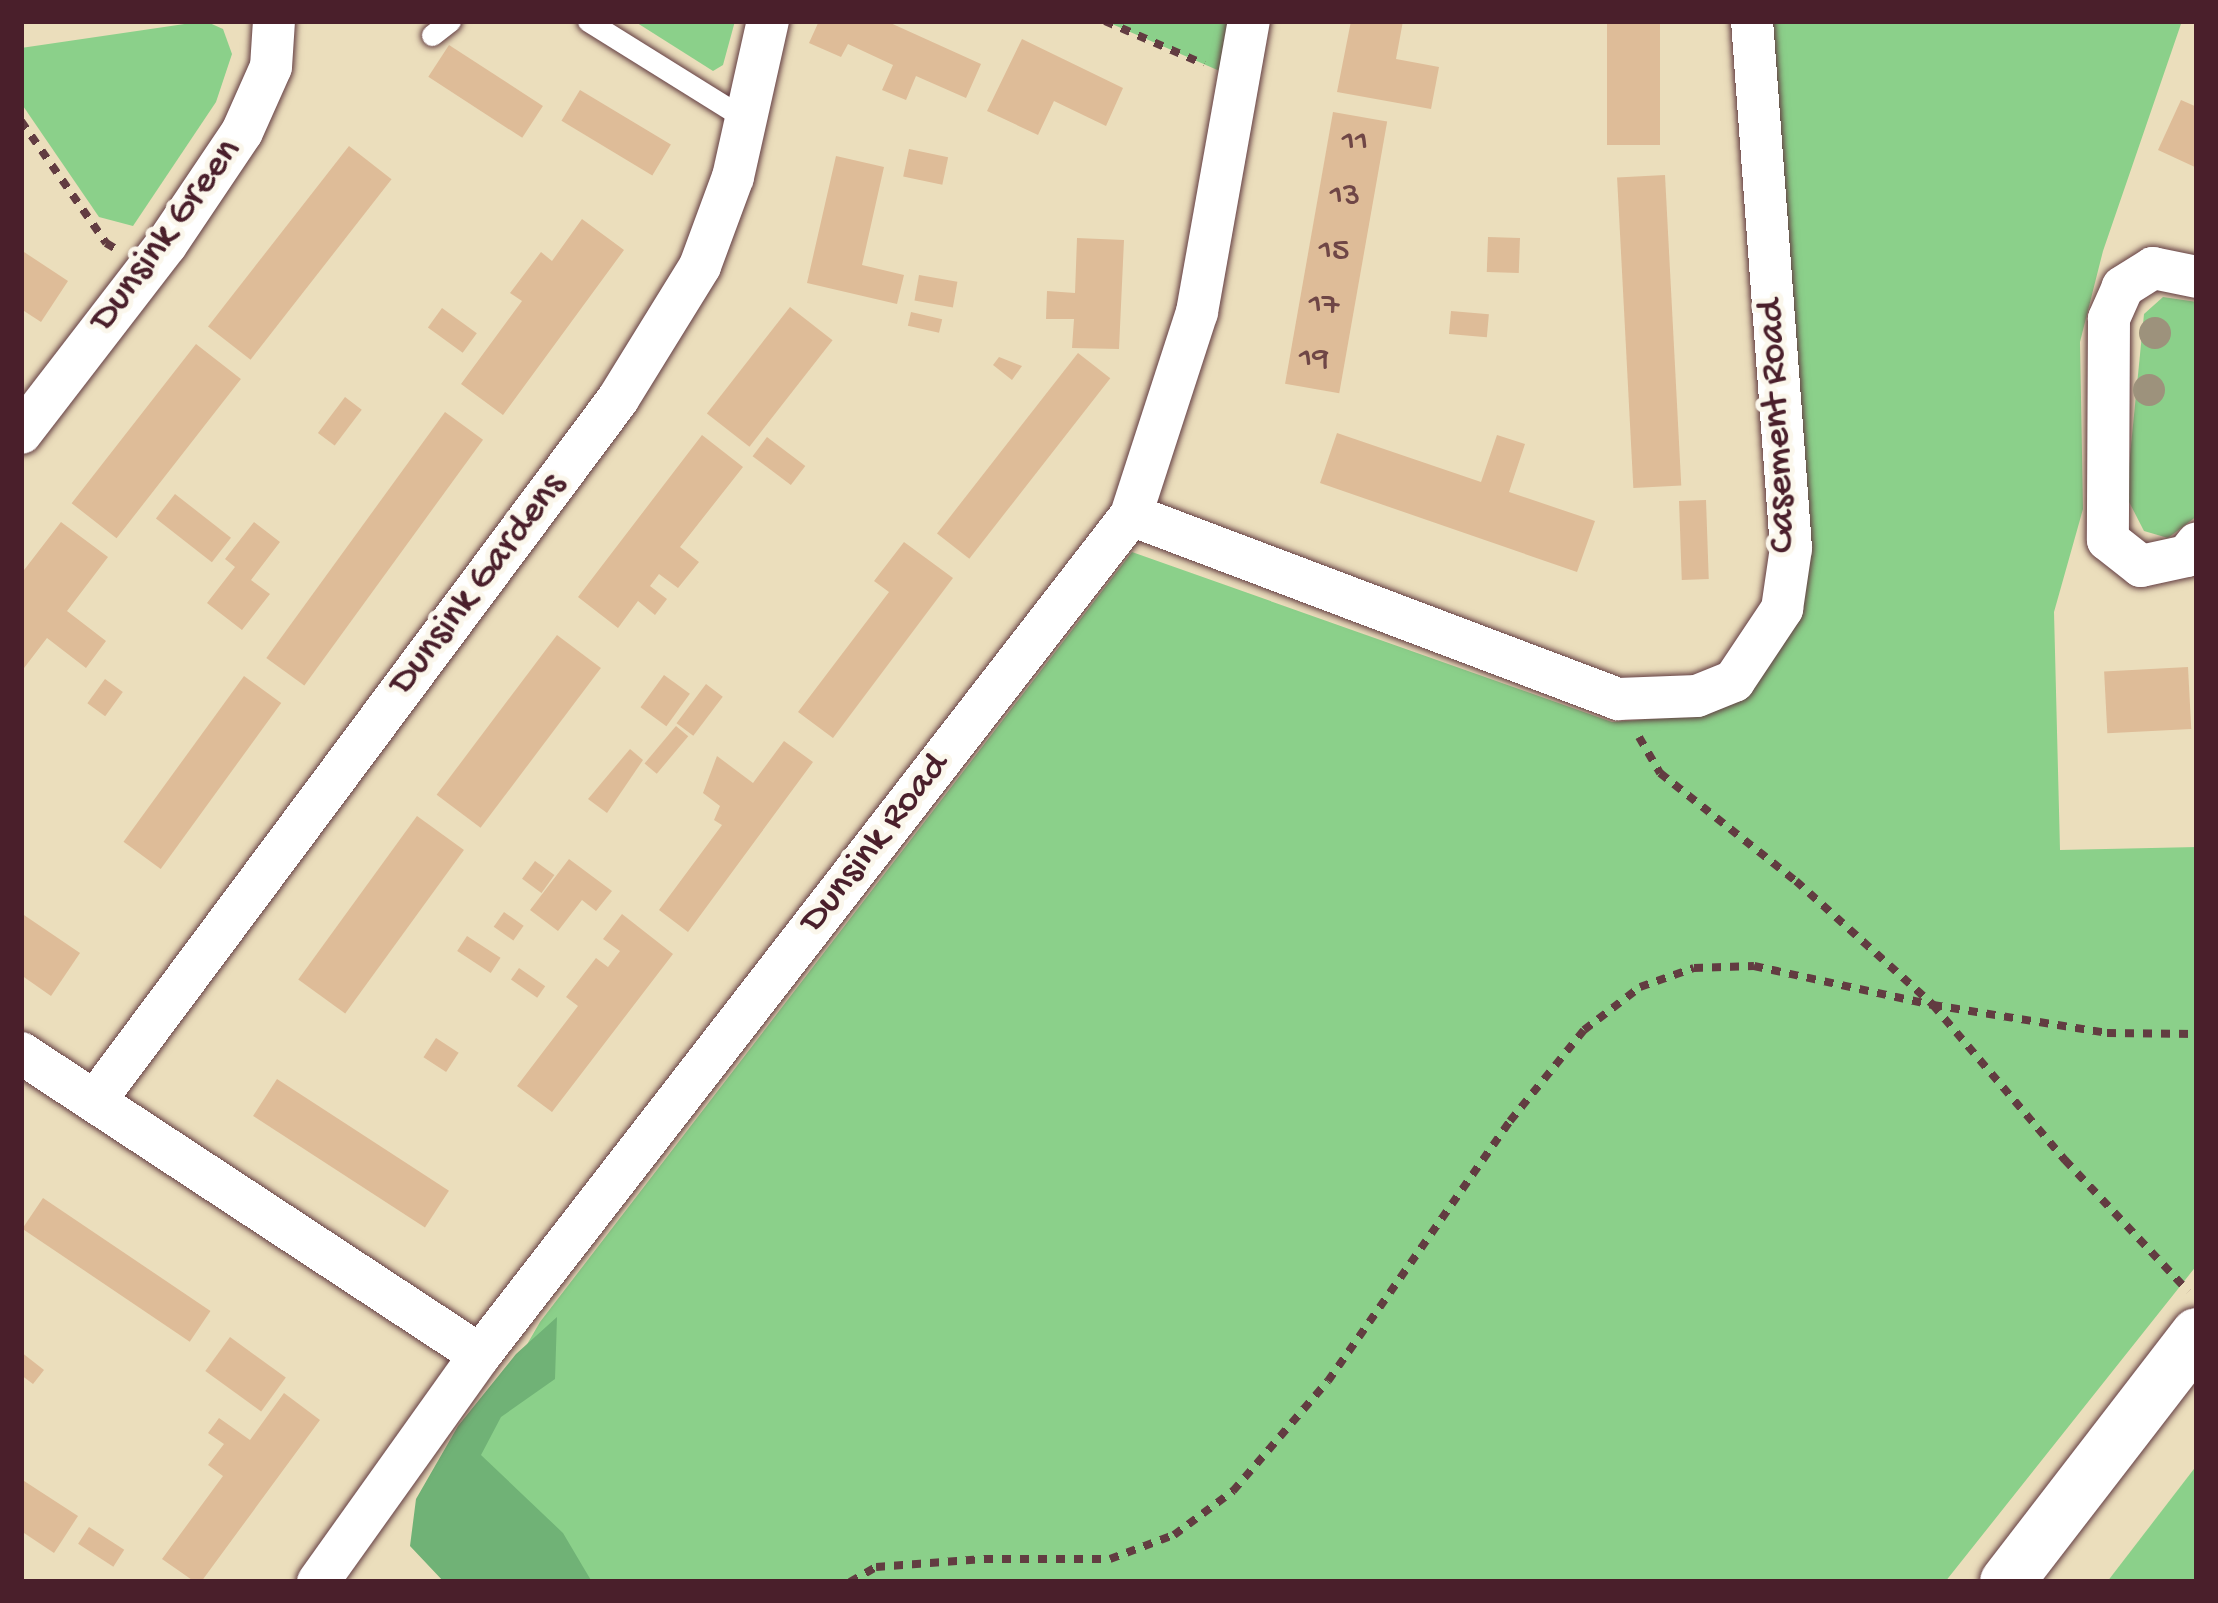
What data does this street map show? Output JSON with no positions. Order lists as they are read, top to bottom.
{
  "streets": {
    "street": [
      "Dunsink Green",
      "Casement Road",
      "Dunsink Gardens",
      "Dunsink Road"
    ]
  },
  "crossings": [
    ["Casement Road", "Dunsink Road"]
  ],
  "house_numbers": [
    "11",
    "13",
    "15",
    "17",
    "19"
  ]
}
